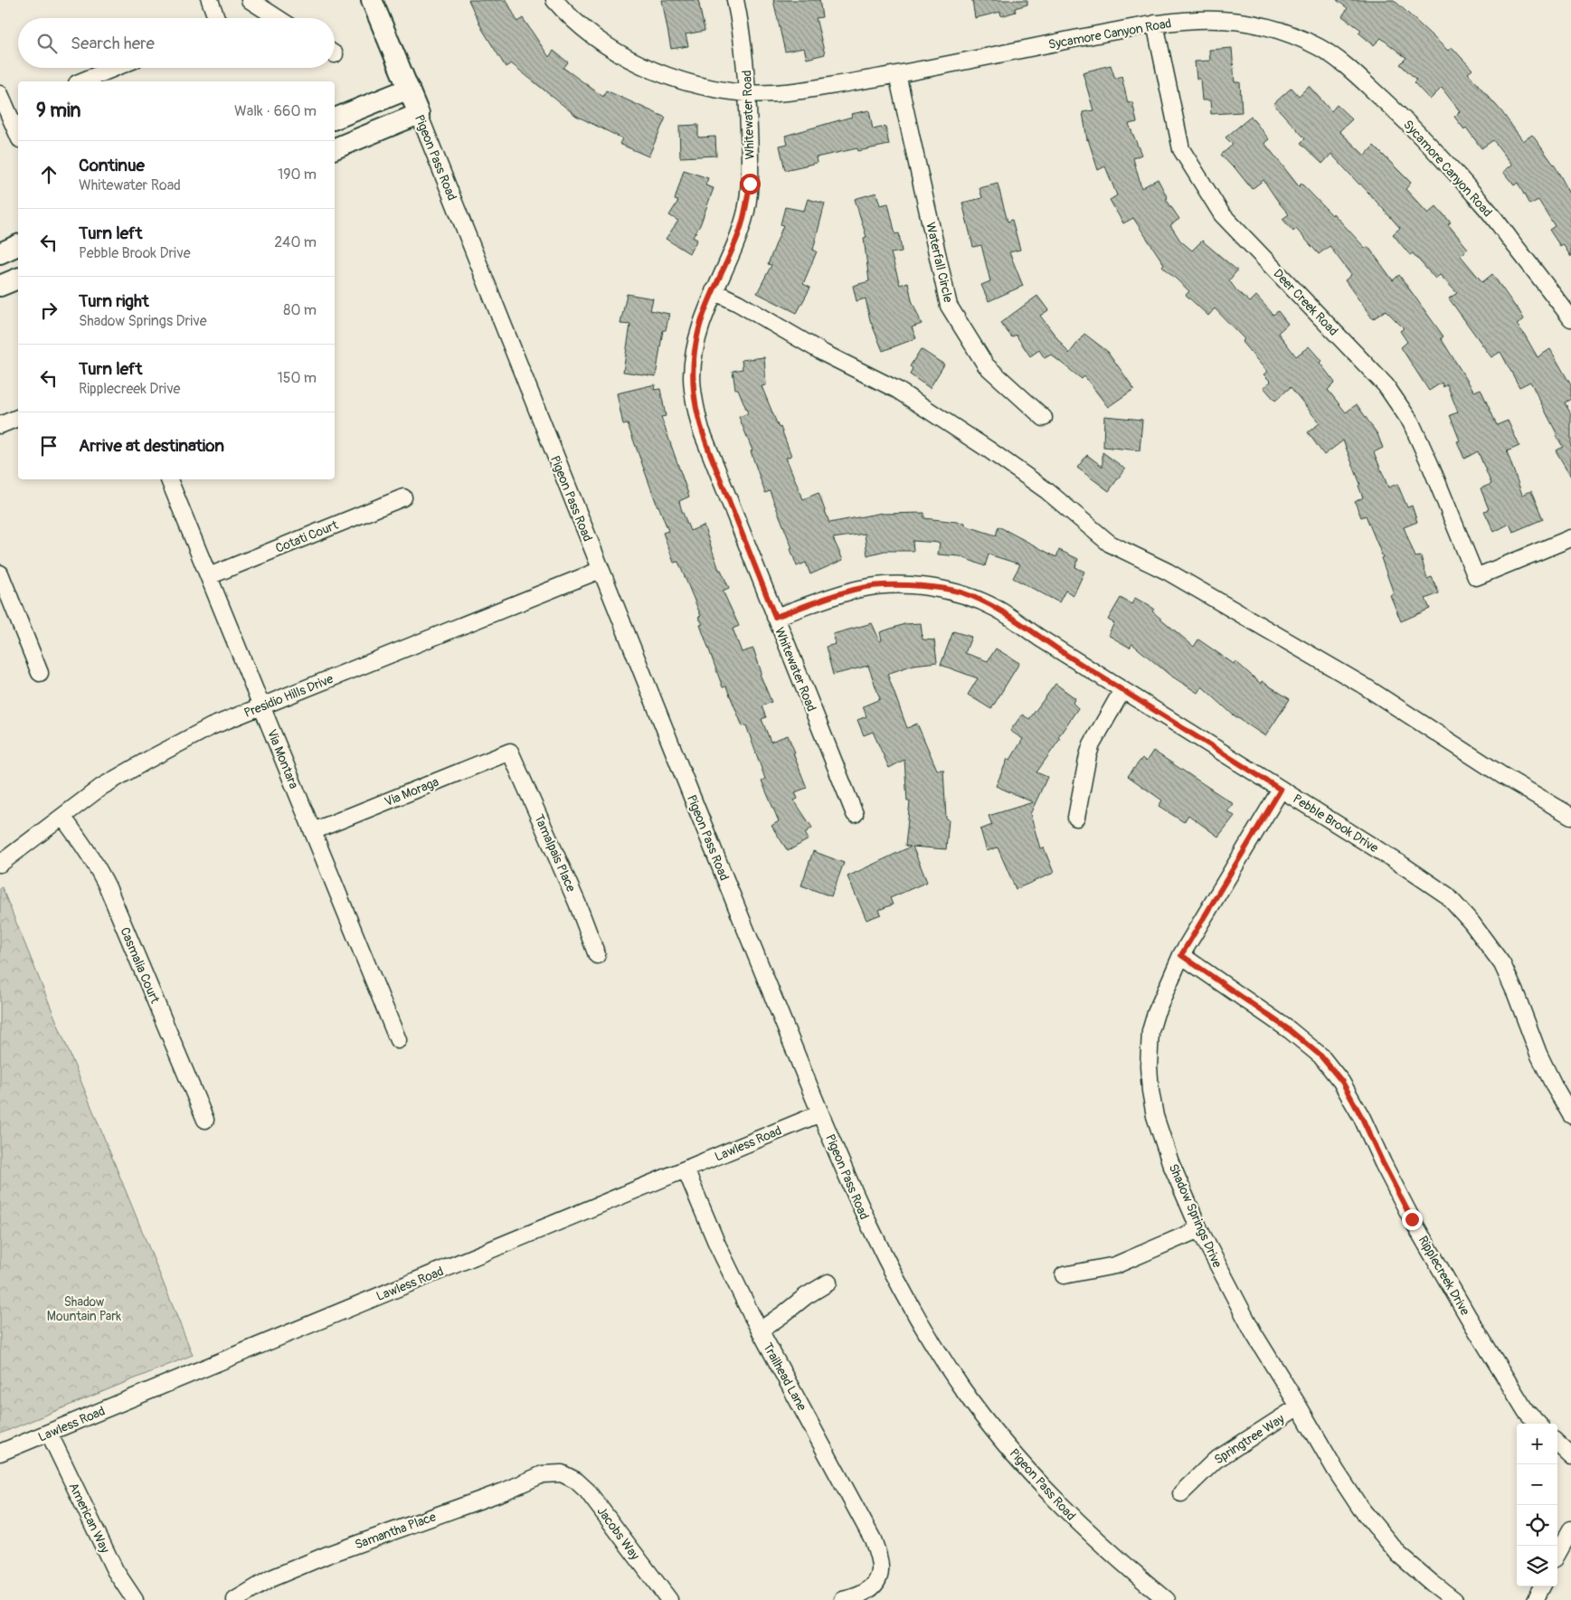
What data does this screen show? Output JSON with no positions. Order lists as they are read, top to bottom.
{
  "streets": {
    "main road": ["Pigeon Pass Road"],
    "street": [
      "Sycamore Canyon Road",
      "Whitewater Road",
      "Waterfall Circle",
      "Deer Creek Road",
      "Cotati Court",
      "Presidio Hills Drive",
      "Via Montara",
      "Via Moraga",
      "Pebble Brook Drive",
      "Tamalpais Place",
      "Casmalia Court",
      "Lawless Road",
      "Shadow Springs Drive",
      "Ripplecreek Drive",
      "Trailhead Lane",
      "Springtree Way",
      "American Way",
      "Samantha Place",
      "Jacobs Way"
    ]
  },
  "crossings": [
    ["Sycamore Canyon Road", "Whitewater Road"],
    ["Sycamore Canyon Road", "Waterfall Circle"],
    ["Sycamore Canyon Road", "Deer Creek Road"],
    ["Whitewater Road", "Pebble Brook Drive"],
    ["Pigeon Pass Road", "Presidio Hills Drive"],
    ["Pigeon Pass Road", "Lawless Road"],
    ["Cotati Court", "Via Montara"],
    ["Presidio Hills Drive", "Via Montara"],
    ["Presidio Hills Drive", "Casmalia Court"],
    ["Via Montara", "Via Moraga"],
    ["Via Moraga", "Tamalpais Place"],
    ["Pebble Brook Drive", "Shadow Springs Drive"],
    ["Lawless Road", "Trailhead Lane"],
    ["Lawless Road", "American Way"],
    ["Shadow Springs Drive", "Ripplecreek Drive"],
    ["Shadow Springs Drive", "Springtree Way"],
    ["Samantha Place", "Jacobs Way"]
  ],
  "parks": ["Shadow Mountain Park"],
  "page": {
    "search": "Search here",
    "heading": ["9 min", "Walk · 660 m"],
    "list": [
      ["Continue", "Whitewater Road", "190 m"],
      ["Turn left", "Pebble Brook Drive", "240 m"],
      ["Turn right", "Shadow Springs Drive", "80 m"],
      ["Turn left", "Ripplecreek Drive", "150 m"],
      "Arrive at destination"
    ],
    "map_buttons": ["+", "−"]
  }
}
